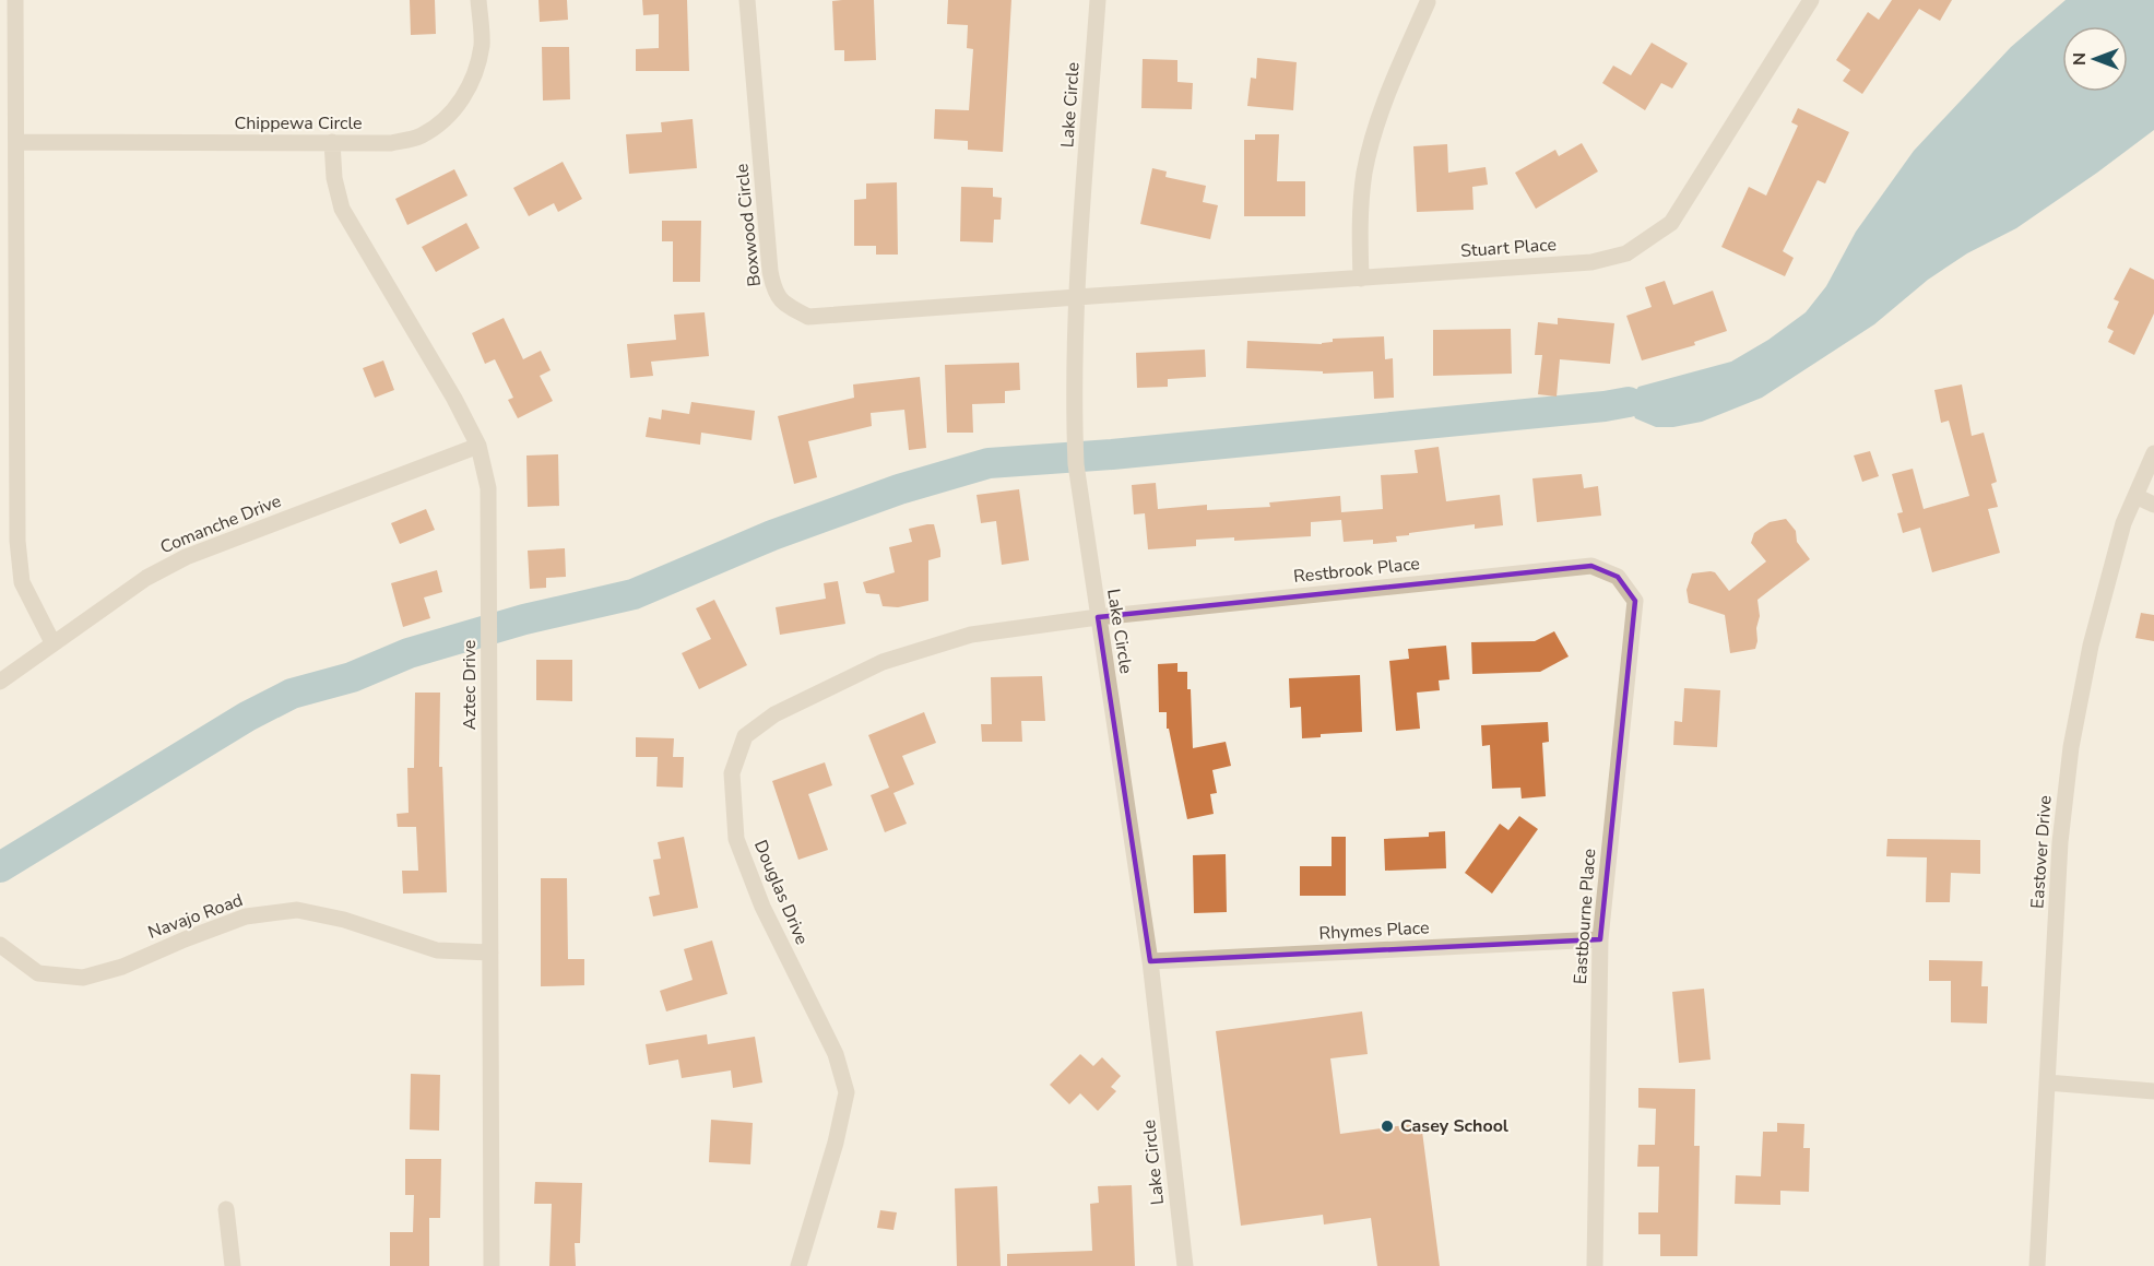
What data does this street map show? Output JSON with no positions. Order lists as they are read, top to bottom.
{
  "streets": {
    "street": [
      "Lake Circle",
      "Chippewa Circle",
      "Boxwood Circle",
      "Stuart Place",
      "Comanche Drive",
      "Restbrook Place",
      "Aztec Drive",
      "Eastover Drive",
      "Douglas Drive",
      "Navajo Road",
      "Eastbourne Place",
      "Rhymes Place"
    ]
  },
  "crossings": [
    ["Lake Circle", "Boxwood Circle"],
    ["Lake Circle", "Stuart Place"],
    ["Lake Circle", "Restbrook Place"],
    ["Lake Circle", "Douglas Drive"],
    ["Lake Circle", "Rhymes Place"],
    ["Chippewa Circle", "Aztec Drive"],
    ["Boxwood Circle", "Stuart Place"],
    ["Comanche Drive", "Aztec Drive"],
    ["Restbrook Place", "Douglas Drive"],
    ["Restbrook Place", "Eastbourne Place"],
    ["Aztec Drive", "Navajo Road"],
    ["Eastbourne Place", "Rhymes Place"]
  ],
  "places": ["Casey School"],
  "north": "left"
}
